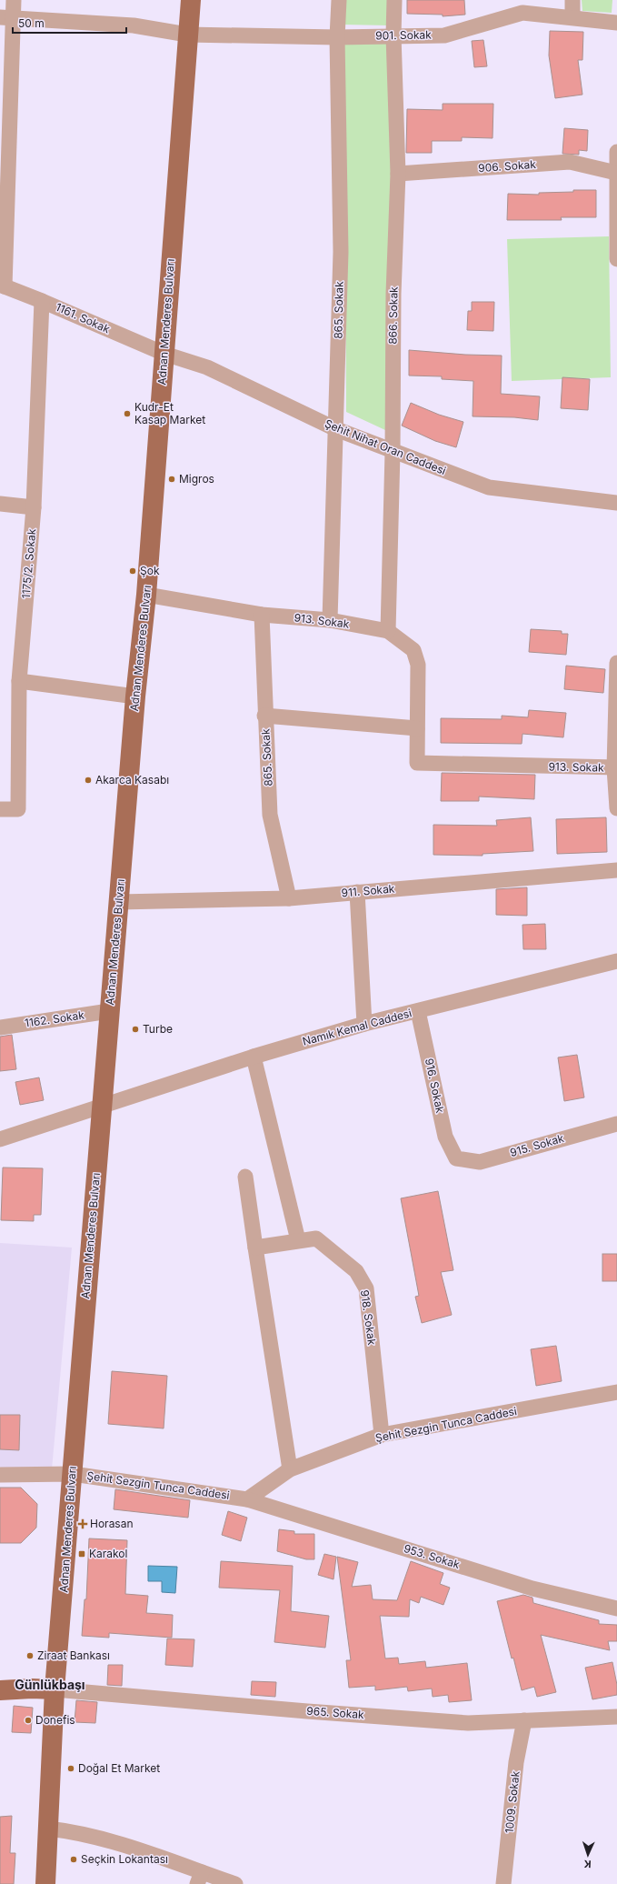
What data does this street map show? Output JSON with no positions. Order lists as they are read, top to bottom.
{
  "streets": {
    "main road": ["Adnan Menderes Bulvarı"],
    "street": [
      "901. Sokak",
      "906. Sokak",
      "865. Sokak",
      "866. Sokak",
      "1161. Sokak",
      "Şehit Nihat Oran Caddesi",
      "1175/2. Sokak",
      "913. Sokak",
      "911. Sokak",
      "1162. Sokak",
      "Namık Kemal Caddesi",
      "916. Sokak",
      "915. Sokak",
      "918. Sokak",
      "Şehit Sezgin Tunca Caddesi",
      "953. Sokak",
      "965. Sokak",
      "1009. Sokak"
    ]
  },
  "crossings": [
    ["901. Sokak", "865. Sokak"],
    ["901. Sokak", "866. Sokak"],
    ["901. Sokak", "Adnan Menderes Bulvarı"],
    ["906. Sokak", "866. Sokak"],
    ["865. Sokak", "Şehit Nihat Oran Caddesi"],
    ["865. Sokak", "913. Sokak"],
    ["865. Sokak", "911. Sokak"],
    ["866. Sokak", "Şehit Nihat Oran Caddesi"],
    ["866. Sokak", "913. Sokak"],
    ["1161. Sokak", "Adnan Menderes Bulvarı"],
    ["1161. Sokak", "Şehit Nihat Oran Caddesi"],
    ["1161. Sokak", "1175/2. Sokak"],
    ["Adnan Menderes Bulvarı", "Şehit Nihat Oran Caddesi"],
    ["Adnan Menderes Bulvarı", "913. Sokak"],
    ["Adnan Menderes Bulvarı", "911. Sokak"],
    ["Adnan Menderes Bulvarı", "1162. Sokak"],
    ["Adnan Menderes Bulvarı", "Namık Kemal Caddesi"],
    ["Adnan Menderes Bulvarı", "Şehit Sezgin Tunca Caddesi"],
    ["Adnan Menderes Bulvarı", "965. Sokak"],
    ["Namık Kemal Caddesi", "916. Sokak"],
    ["916. Sokak", "915. Sokak"],
    ["918. Sokak", "Şehit Sezgin Tunca Caddesi"],
    ["Şehit Sezgin Tunca Caddesi", "953. Sokak"],
    ["965. Sokak", "1009. Sokak"]
  ],
  "districts": ["Günlükbaşı"],
  "places": {
    "other": [
      "Kudr-Et Kasap Market",
      "Migros",
      "Şok",
      "Akarca Kasabı",
      "Turbe",
      "Ziraat Bankası",
      "Donefis",
      "Doğal Et Market",
      "Seçkin Lokantası"
    ],
    "health": ["Horasan"],
    "transit": ["Karakol"]
  },
  "scale_bar": "50 m",
  "north": "bottom"
}
